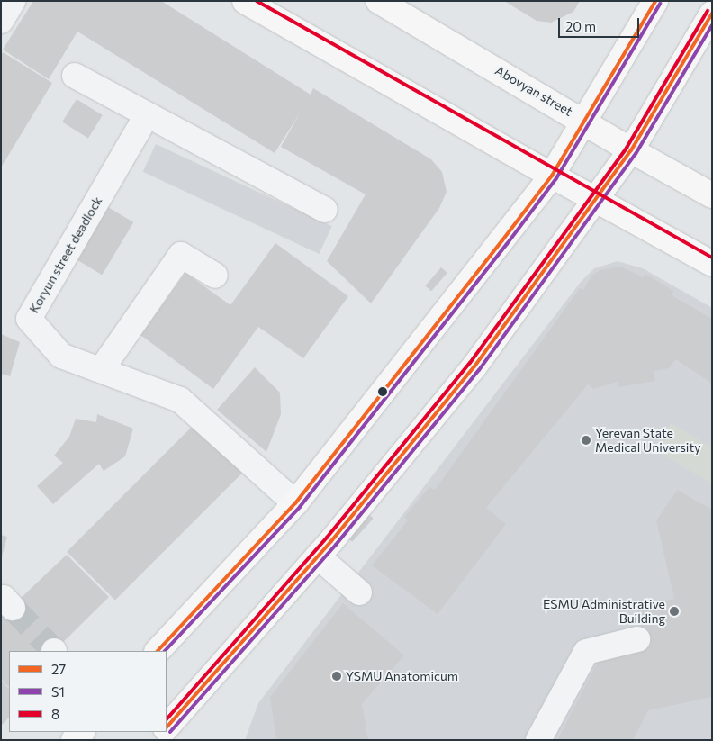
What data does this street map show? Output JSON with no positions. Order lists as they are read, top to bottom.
{
  "streets": {
    "main road": ["Abovyan street"],
    "street": ["Koryun street deadlock"]
  },
  "places": ["Yerevan State Medical University", "ESMU Administrative Building", "YSMU Anatomicum"],
  "lines": ["transit line 27", "transit line 8", "transit line Տ1"],
  "legend": ["27", "Տ1", "8"],
  "scale_bar": "20 m"
}
